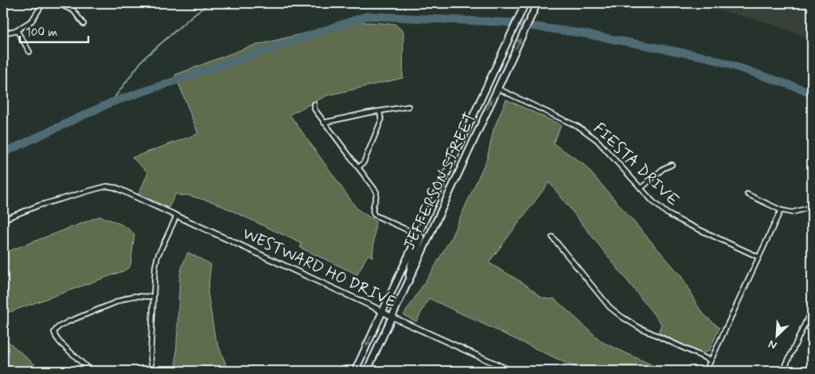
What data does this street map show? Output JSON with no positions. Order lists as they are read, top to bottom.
{
  "streets": {
    "main road": ["JEFFERSON STREET"],
    "street": ["FIESTA DRIVE", "WESTWARD HO DRIVE"]
  },
  "crossings": [
    ["FIESTA DRIVE", "JEFFERSON STREET"],
    ["JEFFERSON STREET", "WESTWARD HO DRIVE"]
  ],
  "scale_bar": "100 m",
  "north": "bottom left"
}
